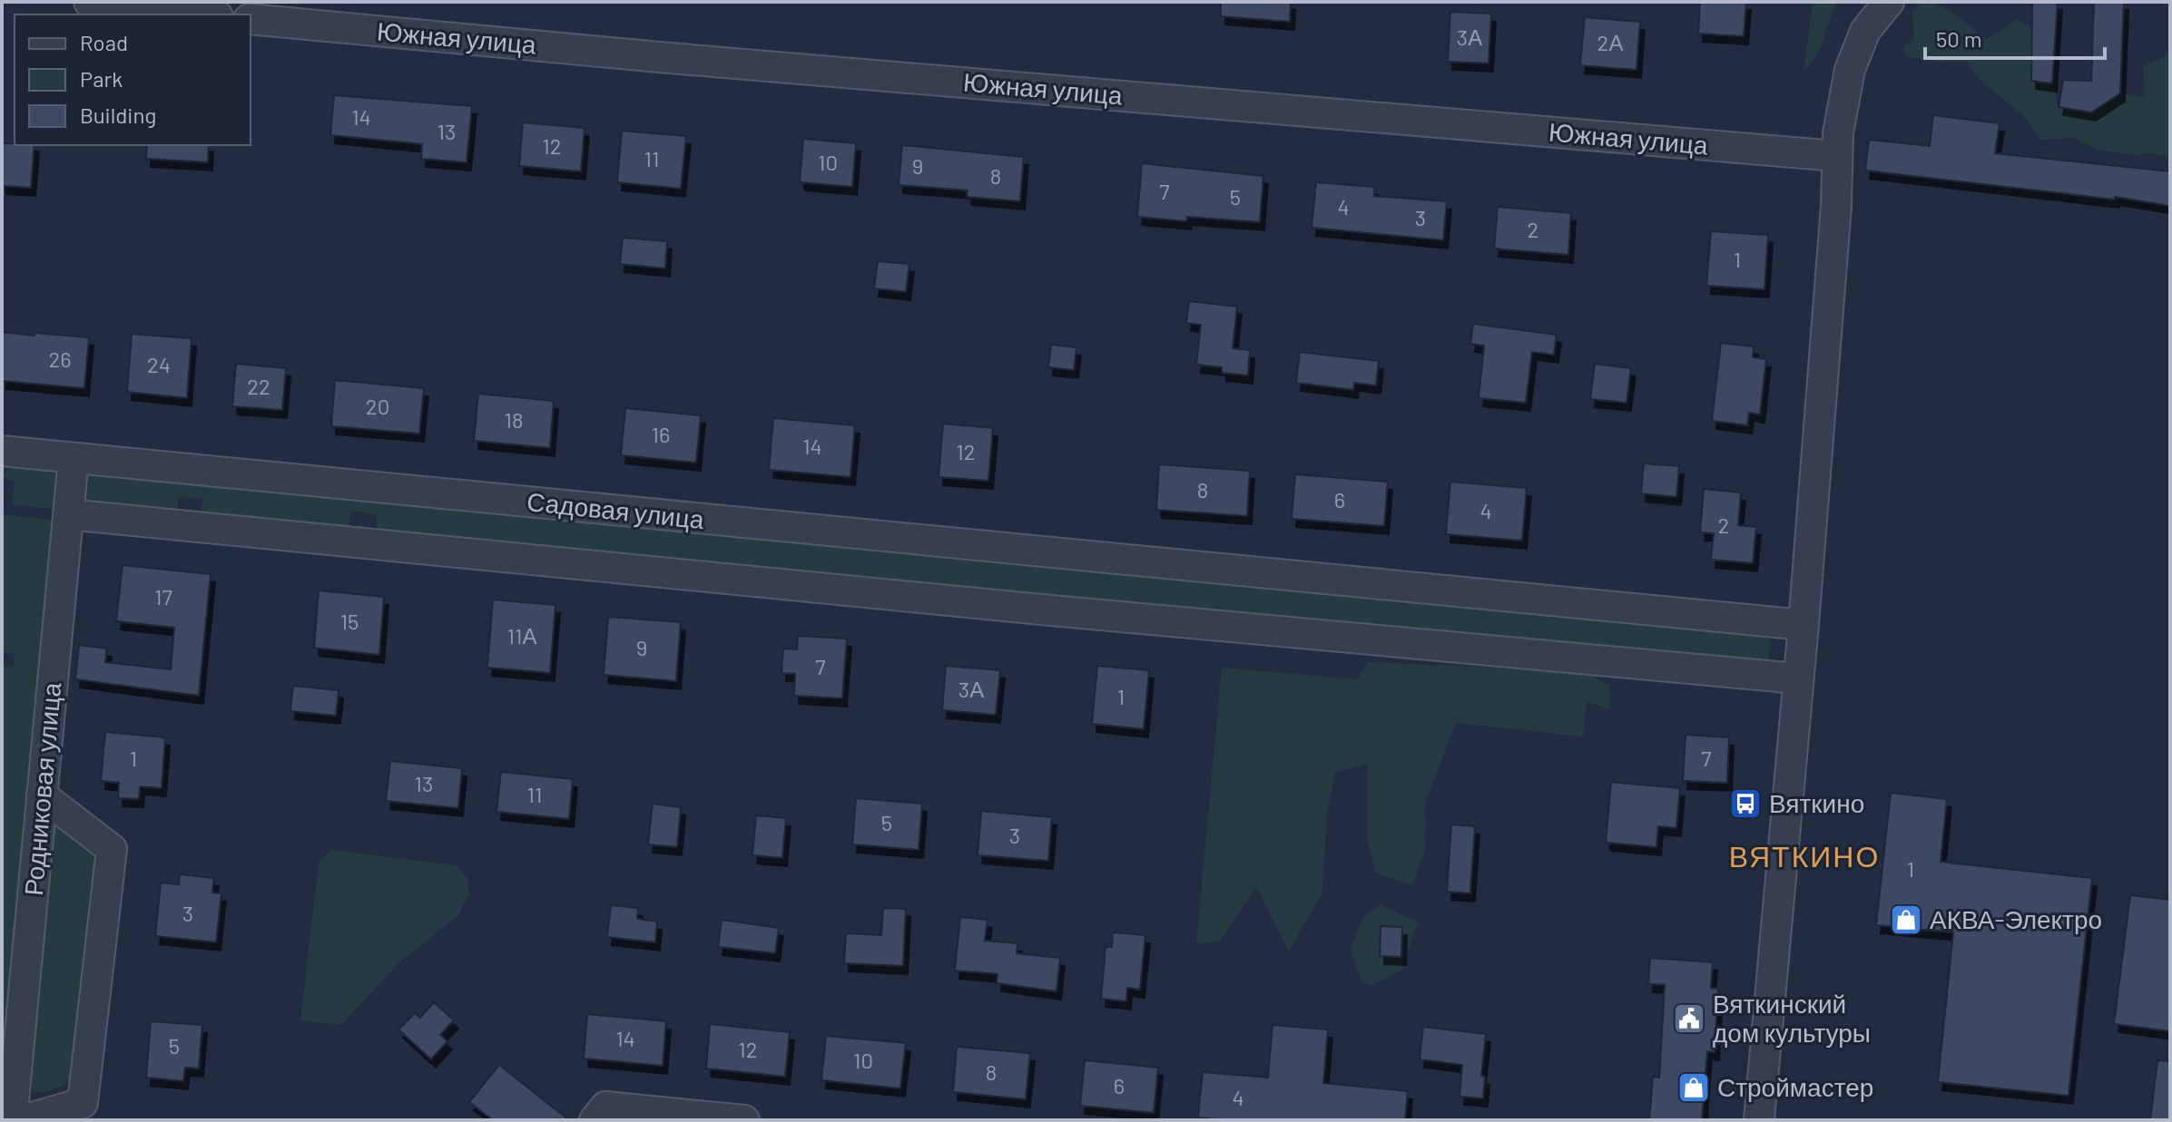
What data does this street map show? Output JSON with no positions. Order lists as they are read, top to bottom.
{
  "streets": {
    "street": ["Южная улица", "Садовая улица", "Родниковая улица"]
  },
  "crossings": [
    ["Садовая улица", "Родниковая улица"]
  ],
  "districts": ["ВЯТКИНО"],
  "places": {
    "bus stop": ["Вяткино"],
    "shop": ["АКВА-Электро", "Строймастер"],
    "public building": ["Вяткинский дом культуры"]
  },
  "house_numbers": [
    "3А",
    "2А",
    "14",
    "13",
    "12",
    "11",
    "10",
    "9",
    "8",
    "7",
    "5",
    "4",
    "3",
    "2",
    "1",
    "26",
    "24",
    "22",
    "20",
    "18",
    "16",
    "14",
    "12",
    "8",
    "6",
    "4",
    "2",
    "17",
    "15",
    "11А",
    "9",
    "7",
    "3А",
    "1",
    "1",
    "7",
    "13",
    "11",
    "5",
    "3",
    "1",
    "3",
    "14",
    "5",
    "12",
    "10",
    "8",
    "6",
    "4"
  ],
  "legend": ["Road", "Park", "Building"],
  "scale_bar": "50 m"
}
